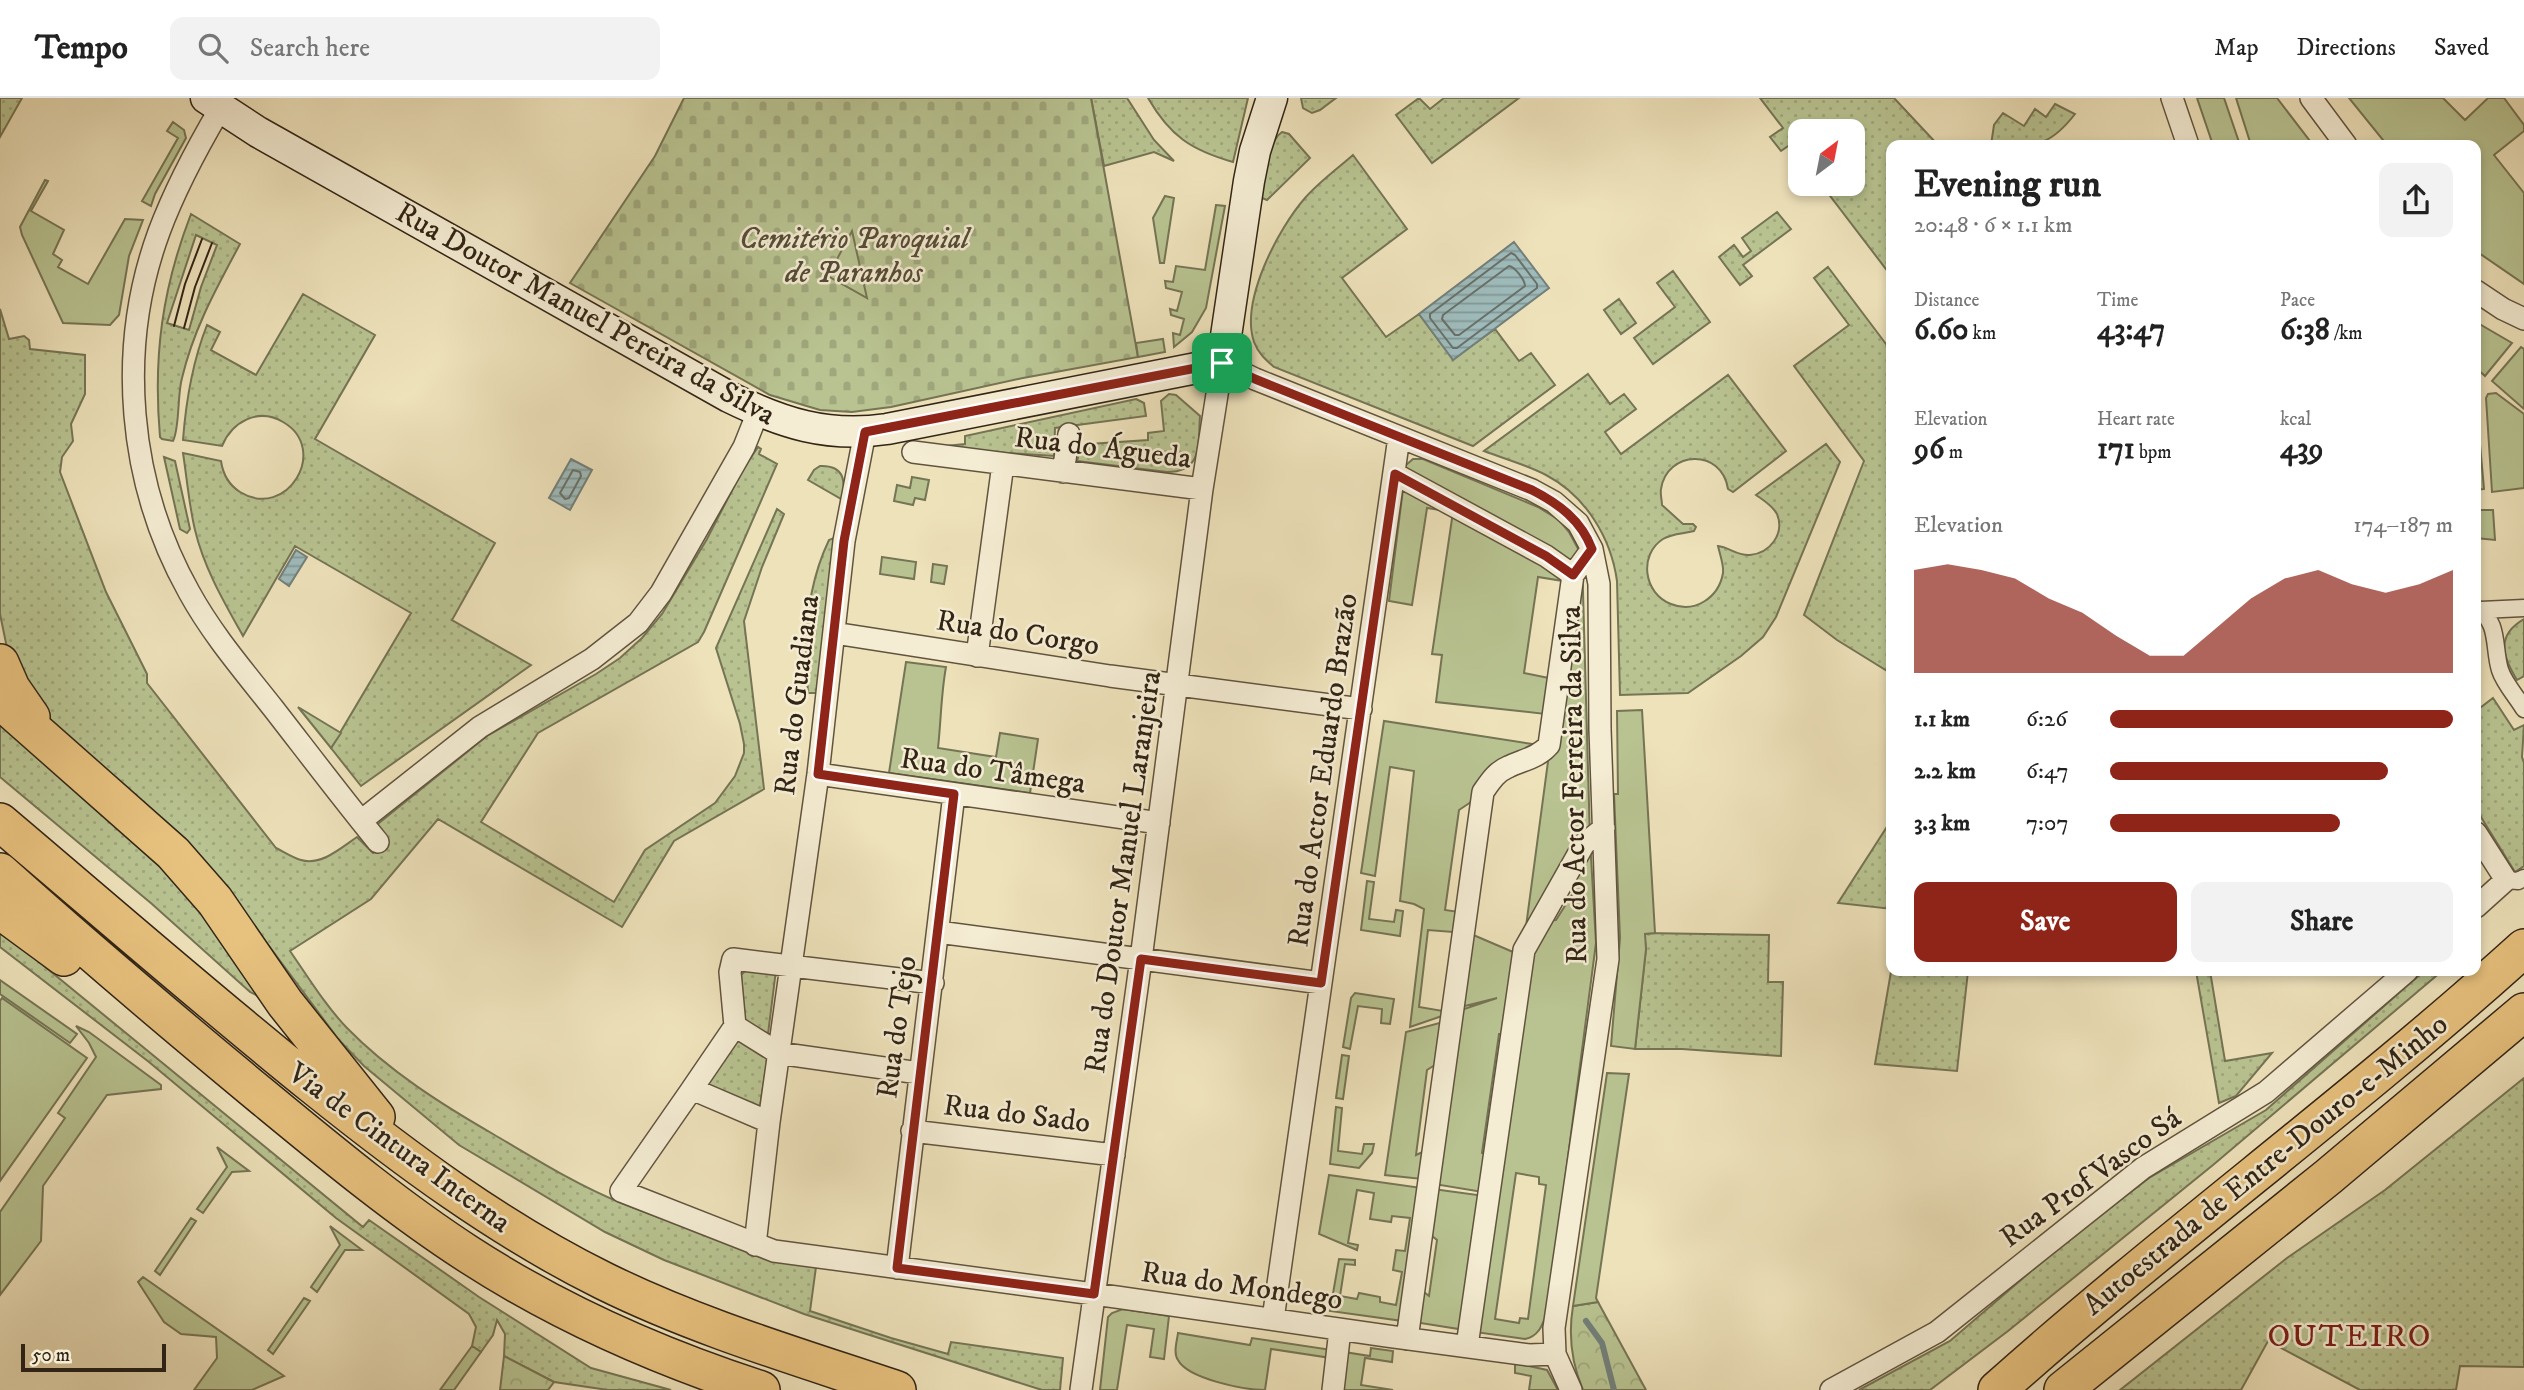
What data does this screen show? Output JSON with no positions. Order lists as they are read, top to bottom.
{
  "streets": {
    "highway": ["Via de Cintura Interna", "Autoestrada de Entre-Douro-e-Minho"],
    "main road": ["Rua Doutor Manuel Pereira da Silva"],
    "street": [
      "Rua do Águeda",
      "Rua do Corgo",
      "Rua do Guadiana",
      "Rua do Tâmega",
      "Rua do Actor Eduardo Brazão",
      "Rua do Actor Ferreira da Silva",
      "Rua do Doutor Manuel Laranjeira",
      "Rua do Tejo",
      "Rua do Sado",
      "Rua Prof Vasco Sá",
      "Rua do Mondego"
    ]
  },
  "crossings": [
    ["Rua Doutor Manuel Pereira da Silva", "Rua do Guadiana"],
    ["Rua Doutor Manuel Pereira da Silva", "Rua do Actor Ferreira da Silva"],
    ["Rua Doutor Manuel Pereira da Silva", "Rua do Doutor Manuel Laranjeira"],
    ["Rua do Águeda", "Rua do Doutor Manuel Laranjeira"],
    ["Rua do Corgo", "Rua do Guadiana"],
    ["Rua do Corgo", "Rua do Actor Eduardo Brazão"],
    ["Rua do Corgo", "Rua do Doutor Manuel Laranjeira"],
    ["Rua do Guadiana", "Rua do Tâmega"],
    ["Rua do Guadiana", "Rua do Mondego"],
    ["Rua do Tâmega", "Rua do Doutor Manuel Laranjeira"],
    ["Rua do Tâmega", "Rua do Tejo"],
    ["Rua do Actor Eduardo Brazão", "Rua do Actor Ferreira da Silva"],
    ["Rua do Actor Eduardo Brazão", "Rua do Mondego"],
    ["Rua do Actor Ferreira da Silva", "Rua do Doutor Manuel Laranjeira"],
    ["Rua do Actor Ferreira da Silva", "Rua do Mondego"],
    ["Rua do Doutor Manuel Laranjeira", "Rua do Sado"],
    ["Rua do Doutor Manuel Laranjeira", "Rua do Mondego"],
    ["Rua do Tejo", "Rua do Sado"],
    ["Rua do Tejo", "Rua do Mondego"]
  ],
  "districts": ["OUTEIRO"],
  "parks": ["Cemitério Paroquial de Paranhos"],
  "scale_bar": "50 m",
  "north": "top right",
  "page": {
    "header": "Tempo",
    "search": "Search here",
    "nav": ["Map", "Directions", "Saved"],
    "heading": ["Evening run", "20:48 · 6 × 1.1 km"],
    "stats": [
      ["Distance", "6.60 km"],
      ["Time", "43:47"],
      ["Pace", "6:38 /km"],
      ["Elevation", "96 m"],
      ["Heart rate", "171 bpm"],
      ["kcal", "439"]
    ],
    "chart": ["Elevation", "174–187 m"],
    "list": [
      {
        "name": "1.1 km",
        "note": "6:26"
      },
      {
        "name": "2.2 km",
        "note": "6:47"
      },
      {
        "name": "3.3 km",
        "note": "7:07"
      }
    ],
    "buttons": ["Save", "Share"],
    "scale": "50 m"
  }
}
